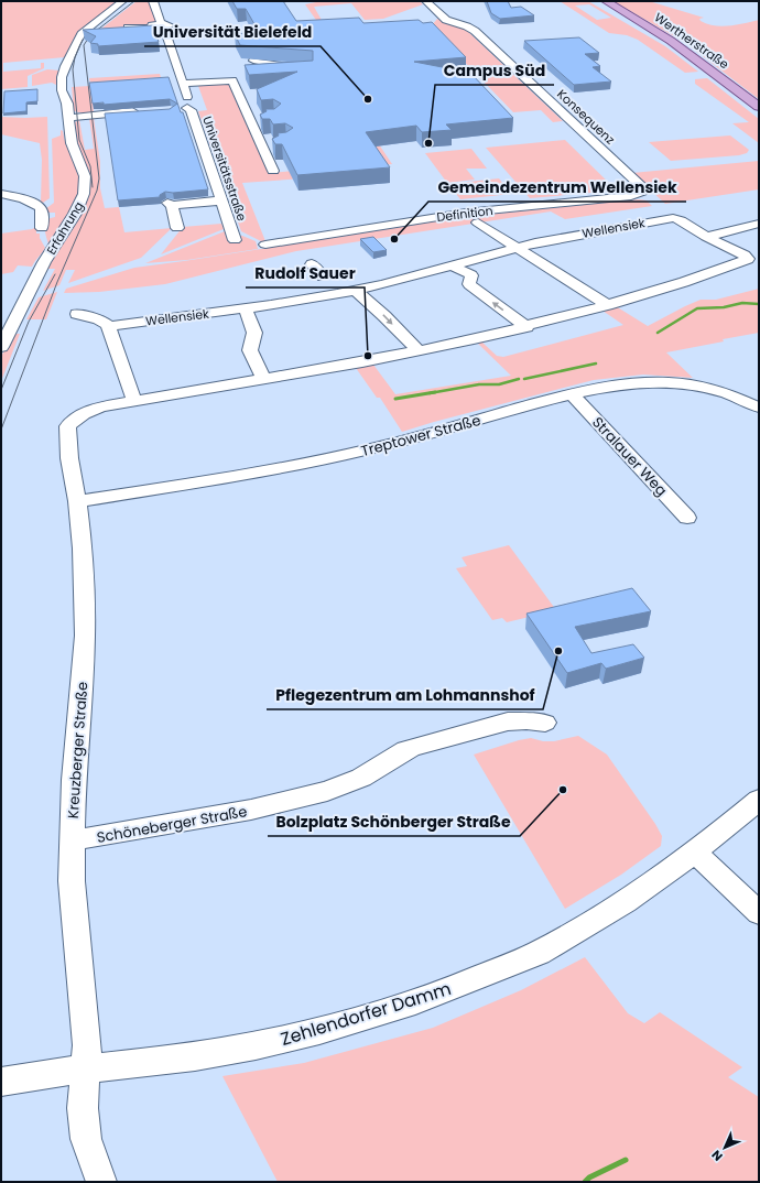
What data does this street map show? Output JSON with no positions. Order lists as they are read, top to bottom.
{
  "streets": {
    "main road": ["Wertherstraße"],
    "street": [
      "Konsequenz",
      "Universitätsstraße",
      "Definition",
      "Erfahrung",
      "Wellensiek",
      "Treptower Straße",
      "Stralauer Weg",
      "Kreuzberger Straße",
      "Schöneberger Straße",
      "Zehlendorfer Damm"
    ]
  },
  "crossings": [
    ["Konsequenz", "Definition"],
    ["Wellensiek", "Kreuzberger Straße"],
    ["Treptower Straße", "Stralauer Weg"],
    ["Treptower Straße", "Kreuzberger Straße"],
    ["Kreuzberger Straße", "Schöneberger Straße"],
    ["Kreuzberger Straße", "Zehlendorfer Damm"]
  ],
  "places": [
    "Universität Bielefeld",
    "Campus Süd",
    "Gemeindezentrum Wellensiek",
    "Rudolf Sauer",
    "Pflegezentrum am Lohmannshof",
    "Bolzplatz Schönberger Straße"
  ],
  "north": "bottom left"
}
